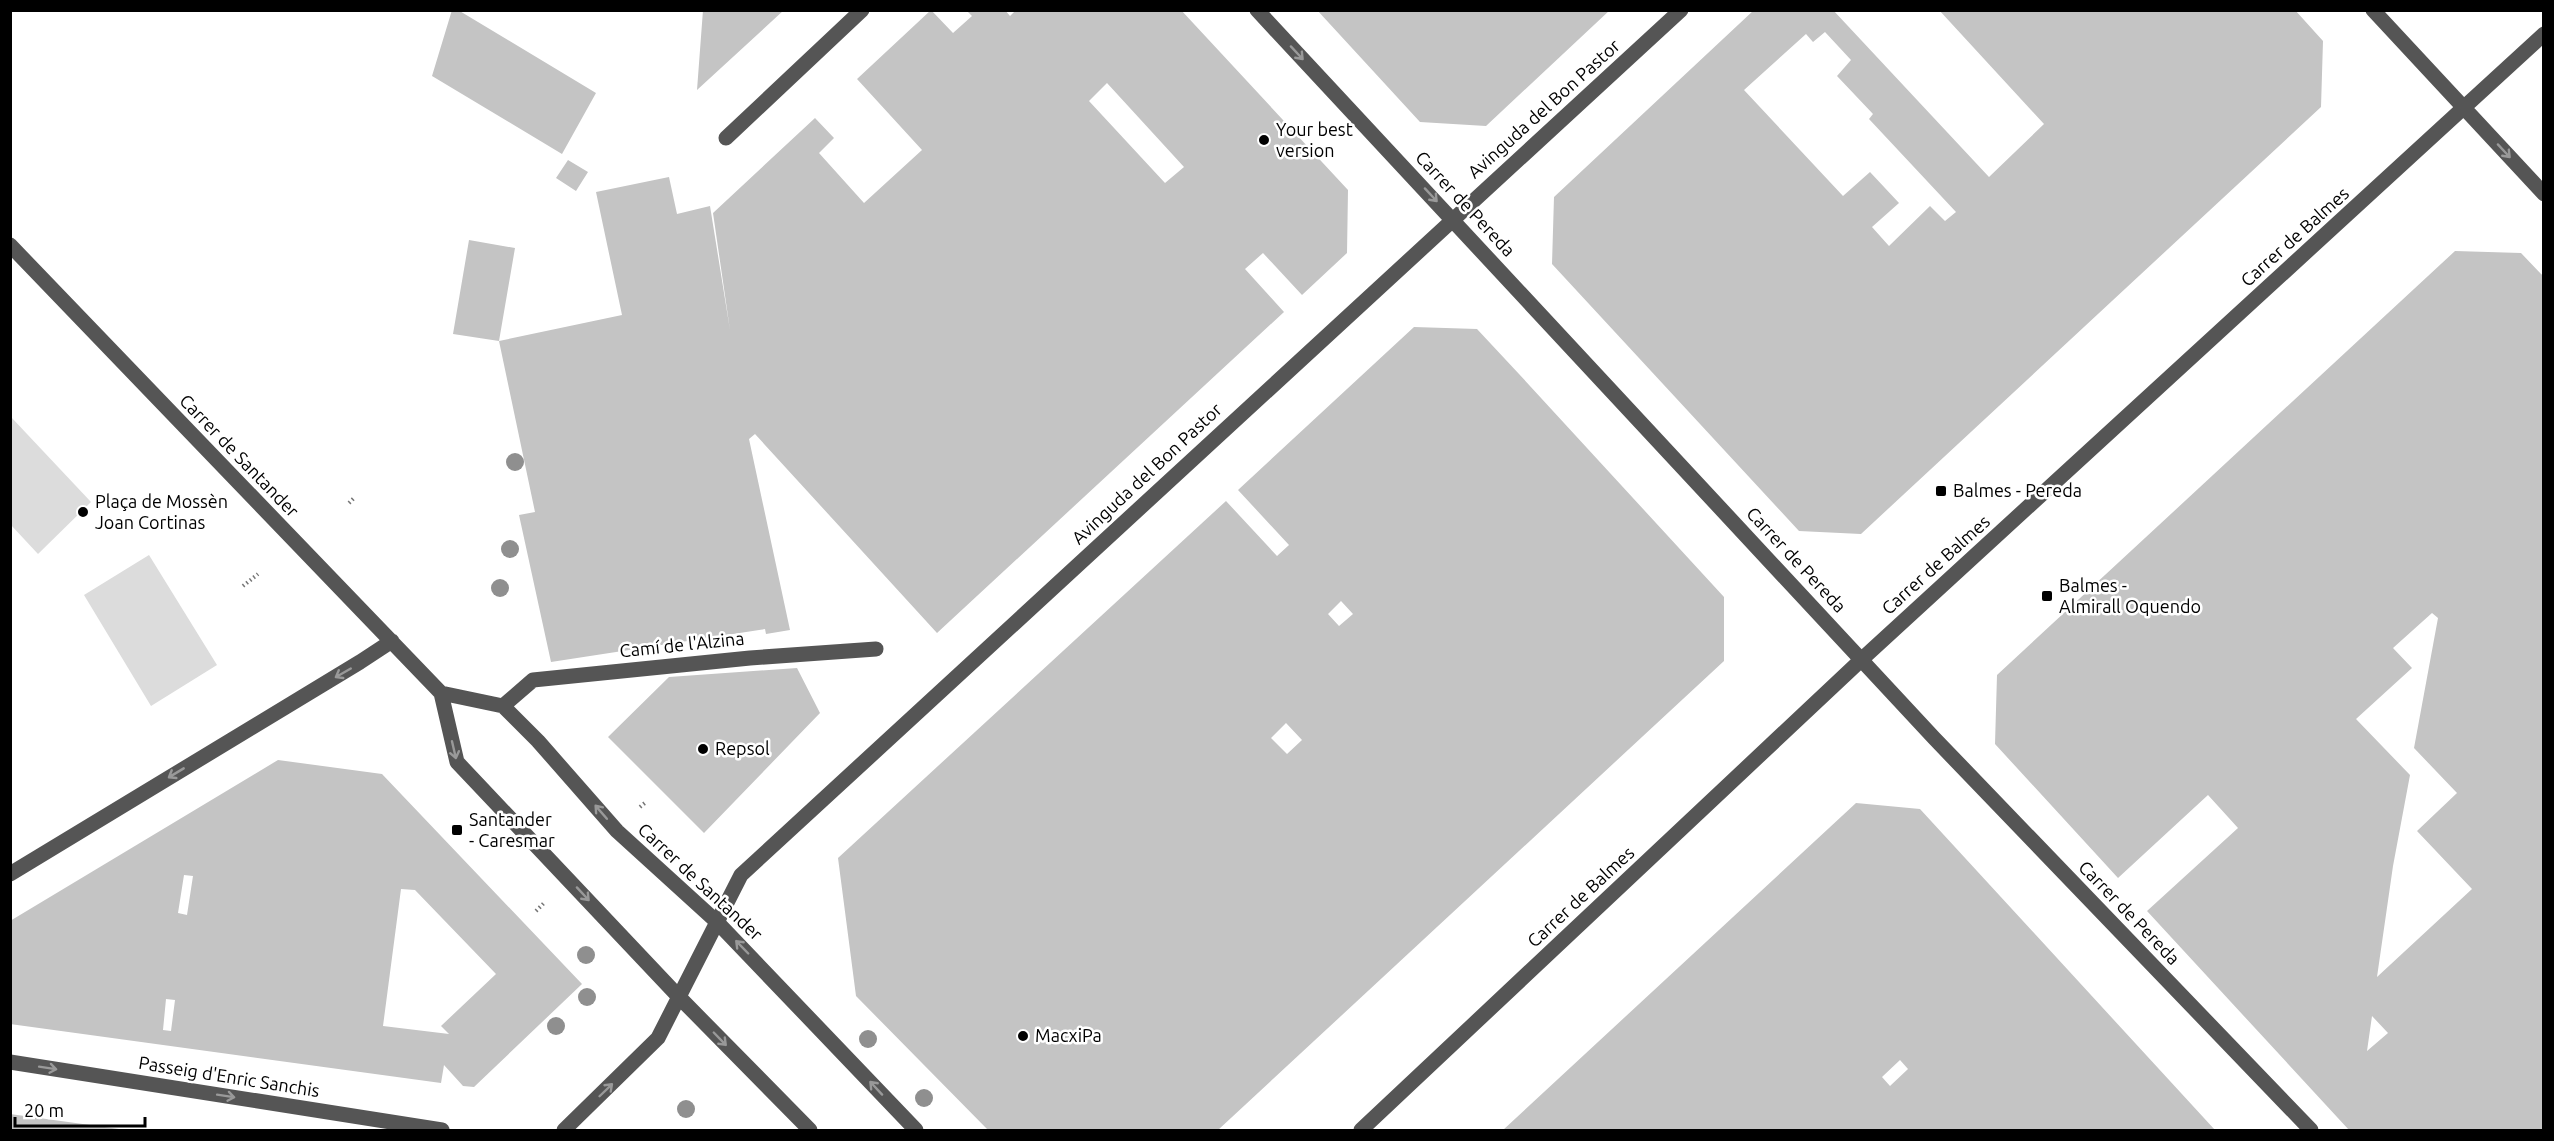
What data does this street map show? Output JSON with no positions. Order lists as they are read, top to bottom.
{
  "streets": {
    "street": [
      "Avinguda del Bon Pastor",
      "Carrer de Pereda",
      "Carrer de Balmes",
      "Carrer de Santander",
      "Camí de l'Alzina",
      "Passeig d'Enric Sanchis"
    ]
  },
  "crossings": [
    ["Avinguda del Bon Pastor", "Carrer de Pereda"],
    ["Avinguda del Bon Pastor", "Carrer de Santander"],
    ["Carrer de Pereda", "Carrer de Balmes"],
    ["Carrer de Santander", "Camí de l'Alzina"]
  ],
  "one_way": ["Passeig d'Enric Sanchis"],
  "places": {
    "other": [
      "Your best version",
      "Plaça de Mossèn Joan Cortinas",
      "Repsol",
      "MacxiPa"
    ],
    "transit": ["Balmes - Pereda", "Balmes - Almirall Oquendo", "Santander - Caresmar"]
  },
  "scale_bar": "20 m"
}
